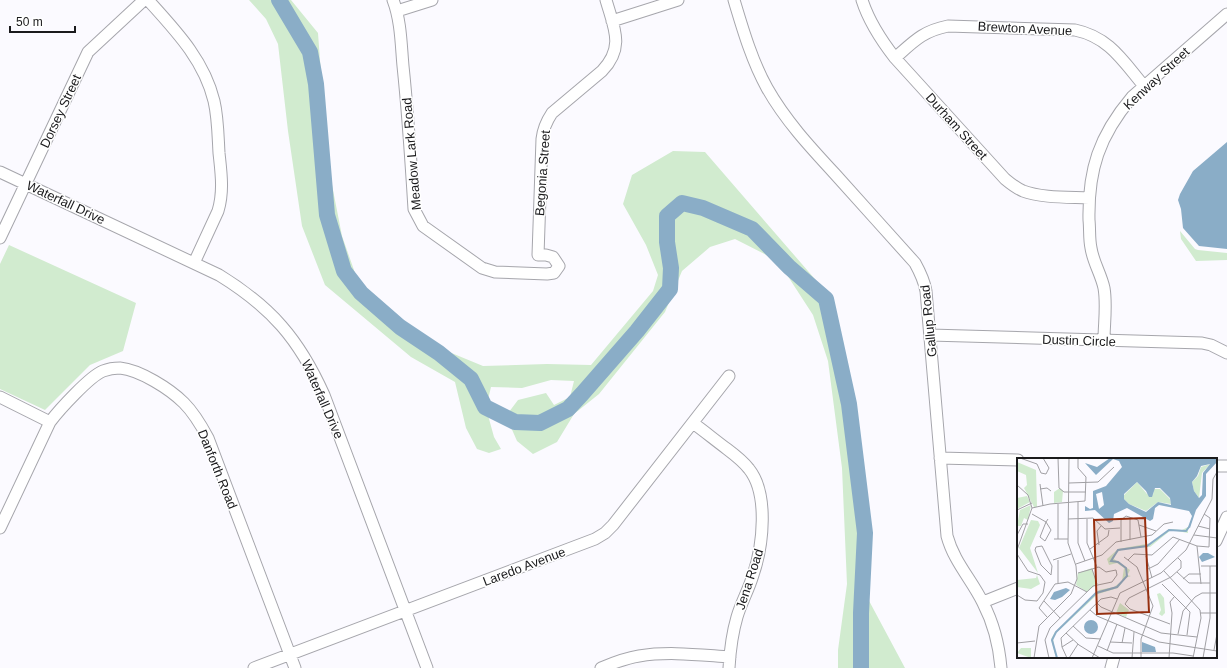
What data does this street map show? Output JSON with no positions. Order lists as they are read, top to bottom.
{
  "streets": {
    "street": [
      "Brewton Avenue",
      "Kenway Street",
      "Dorsey Street",
      "Durham Street",
      "Meadow Lark Road",
      "Begonia Street",
      "Waterfall Drive",
      "Gallup Road",
      "Dustin Circle",
      "Danforth Road",
      "Laredo Avenue",
      "Jena Road"
    ]
  },
  "crossings": [
    ["Brewton Avenue", "Kenway Street"],
    ["Brewton Avenue", "Durham Street"],
    ["Kenway Street", "Durham Street"],
    ["Kenway Street", "Dustin Circle"],
    ["Dorsey Street", "Waterfall Drive"],
    ["Meadow Lark Road", "Begonia Street"],
    ["Waterfall Drive", "Laredo Avenue"],
    ["Gallup Road", "Dustin Circle"],
    ["Danforth Road", "Laredo Avenue"],
    ["Laredo Avenue", "Jena Road"]
  ],
  "scale_bar": "50 m"
}
